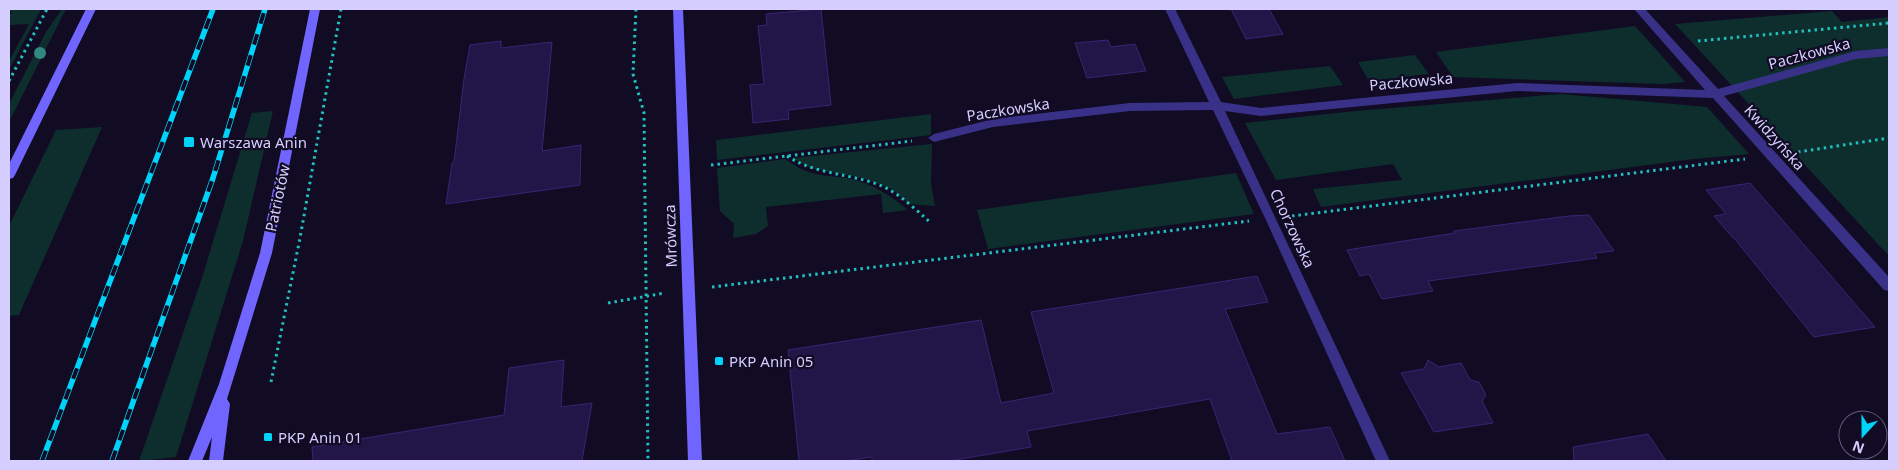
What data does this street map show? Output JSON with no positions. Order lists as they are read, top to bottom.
{
  "streets": {
    "main road": ["Patriotów", "Mrówcza"],
    "street": ["Paczkowska", "Kwidzyńska", "Chorzowska"]
  },
  "crossings": [
    ["Paczkowska", "Kwidzyńska"],
    ["Paczkowska", "Chorzowska"]
  ],
  "places": {
    "transit": ["Warszawa Anin", "PKP Anin 05", "PKP Anin 01"]
  },
  "north": "bottom"
}
